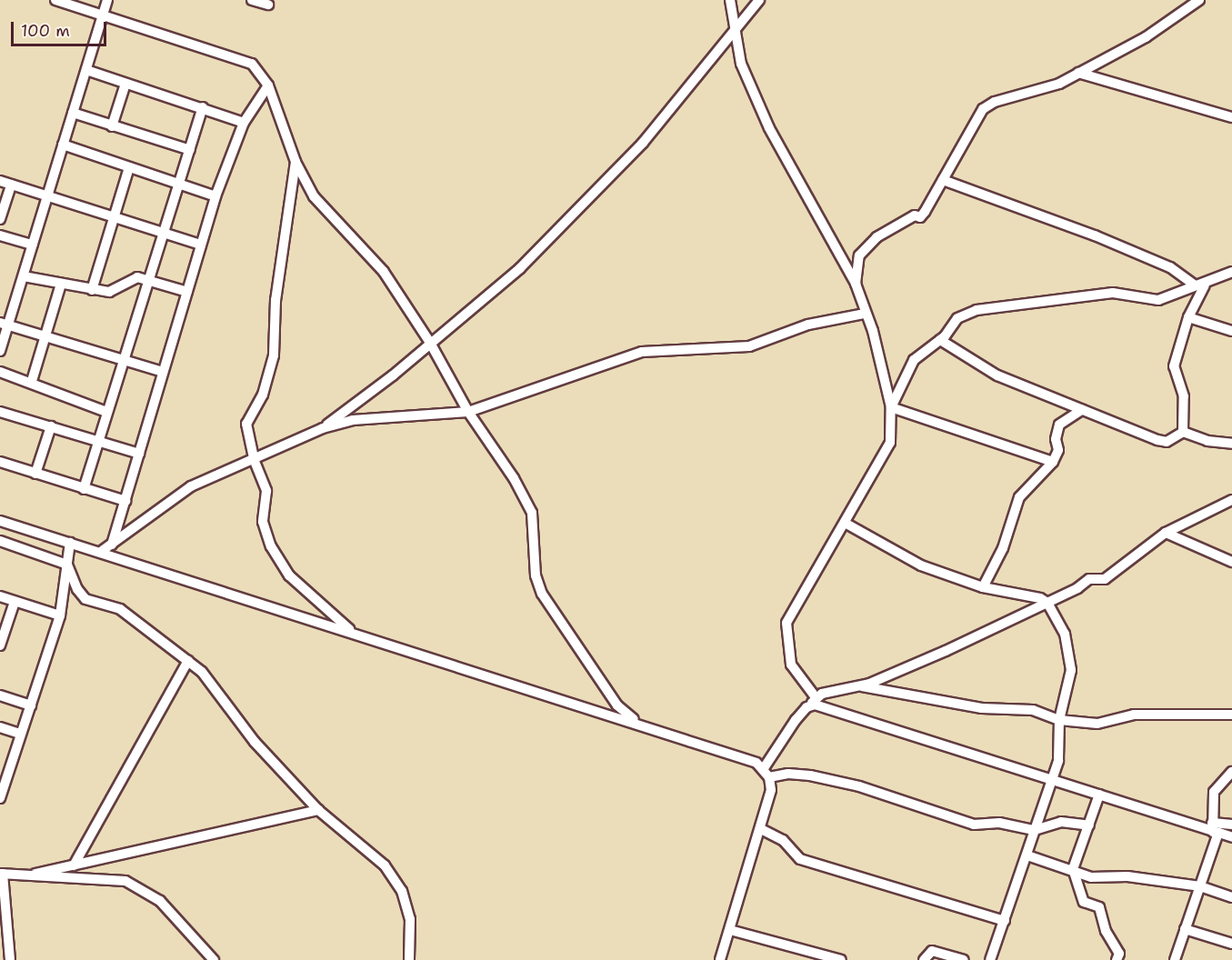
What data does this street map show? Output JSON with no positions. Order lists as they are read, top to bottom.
{
  "scale_bar": "100 m"
}
